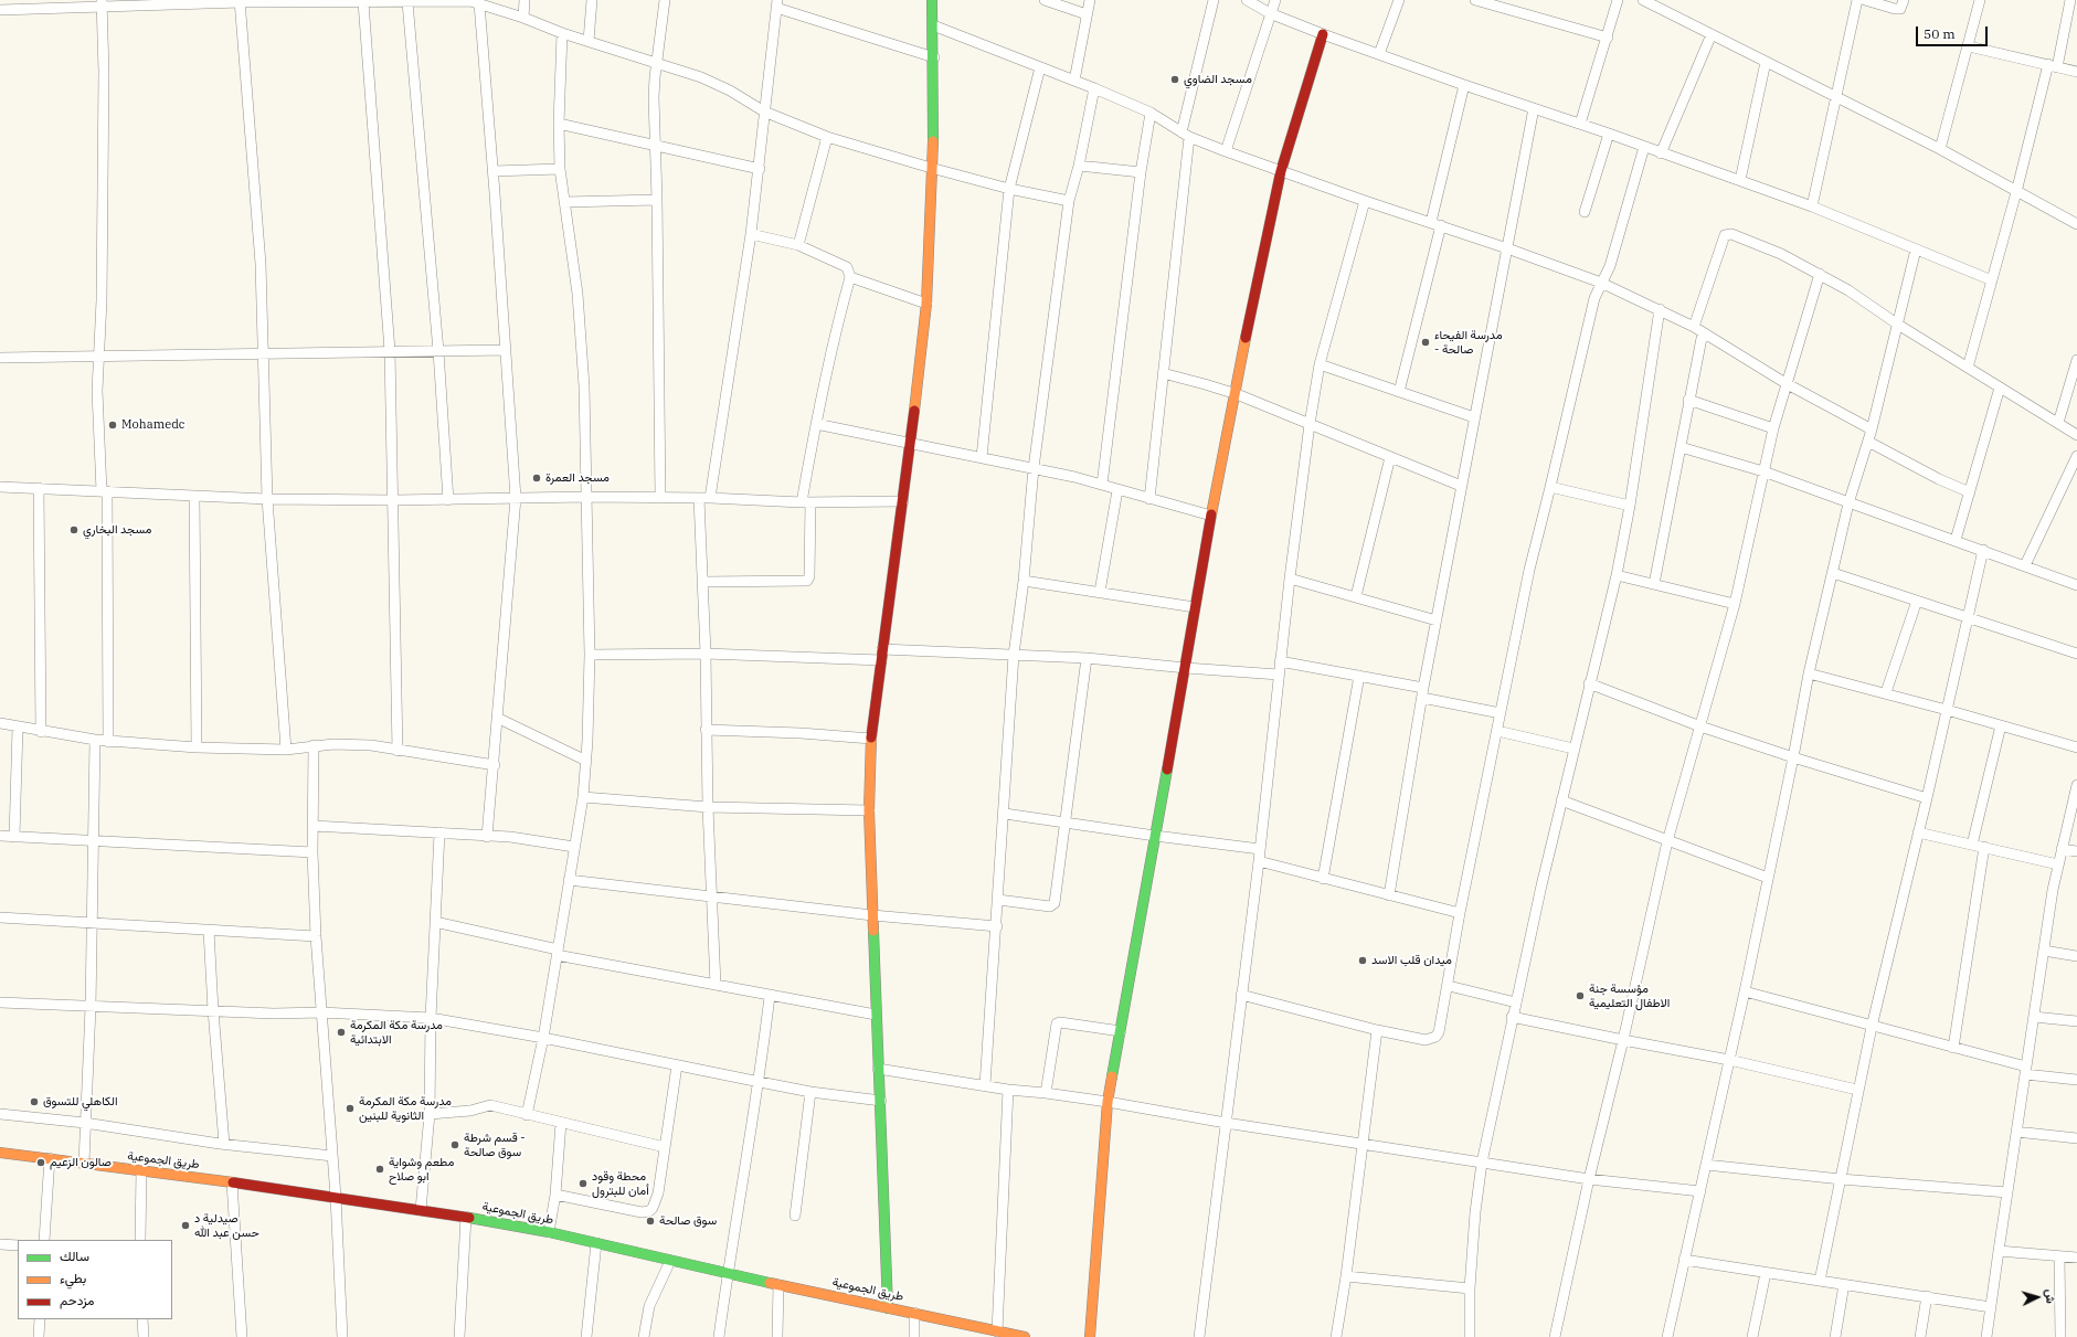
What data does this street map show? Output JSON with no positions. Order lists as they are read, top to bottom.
{
  "streets": {
    "street": ["طريق الجموعية"]
  },
  "places": [
    "مسجد الضاوي",
    "مدرسة الفيحاء - صالحة",
    "Mohamedc",
    "مسجد العمرة",
    "مسجد البخاري",
    "ميدان قلب الاسد",
    "مؤسسة جنة الاطفال التعليمية",
    "مدرسة مكة المكرمة الابتدائية",
    "الكاهلي للتسوق",
    "مدرسة مكة المكرمة الثانوية للبنين",
    "قسم شرطة - سوق صالحة",
    "صالون الزعيم",
    "مطعم وشواية ابو صلاح",
    "محطة وقود أمان للبترول",
    "سوق صالحة",
    "صيدلية د حسن عبد الله"
  ],
  "legend": ["سالك", "بطيء", "مزدحم"],
  "scale_bar": "50 m",
  "north": "right"
}
